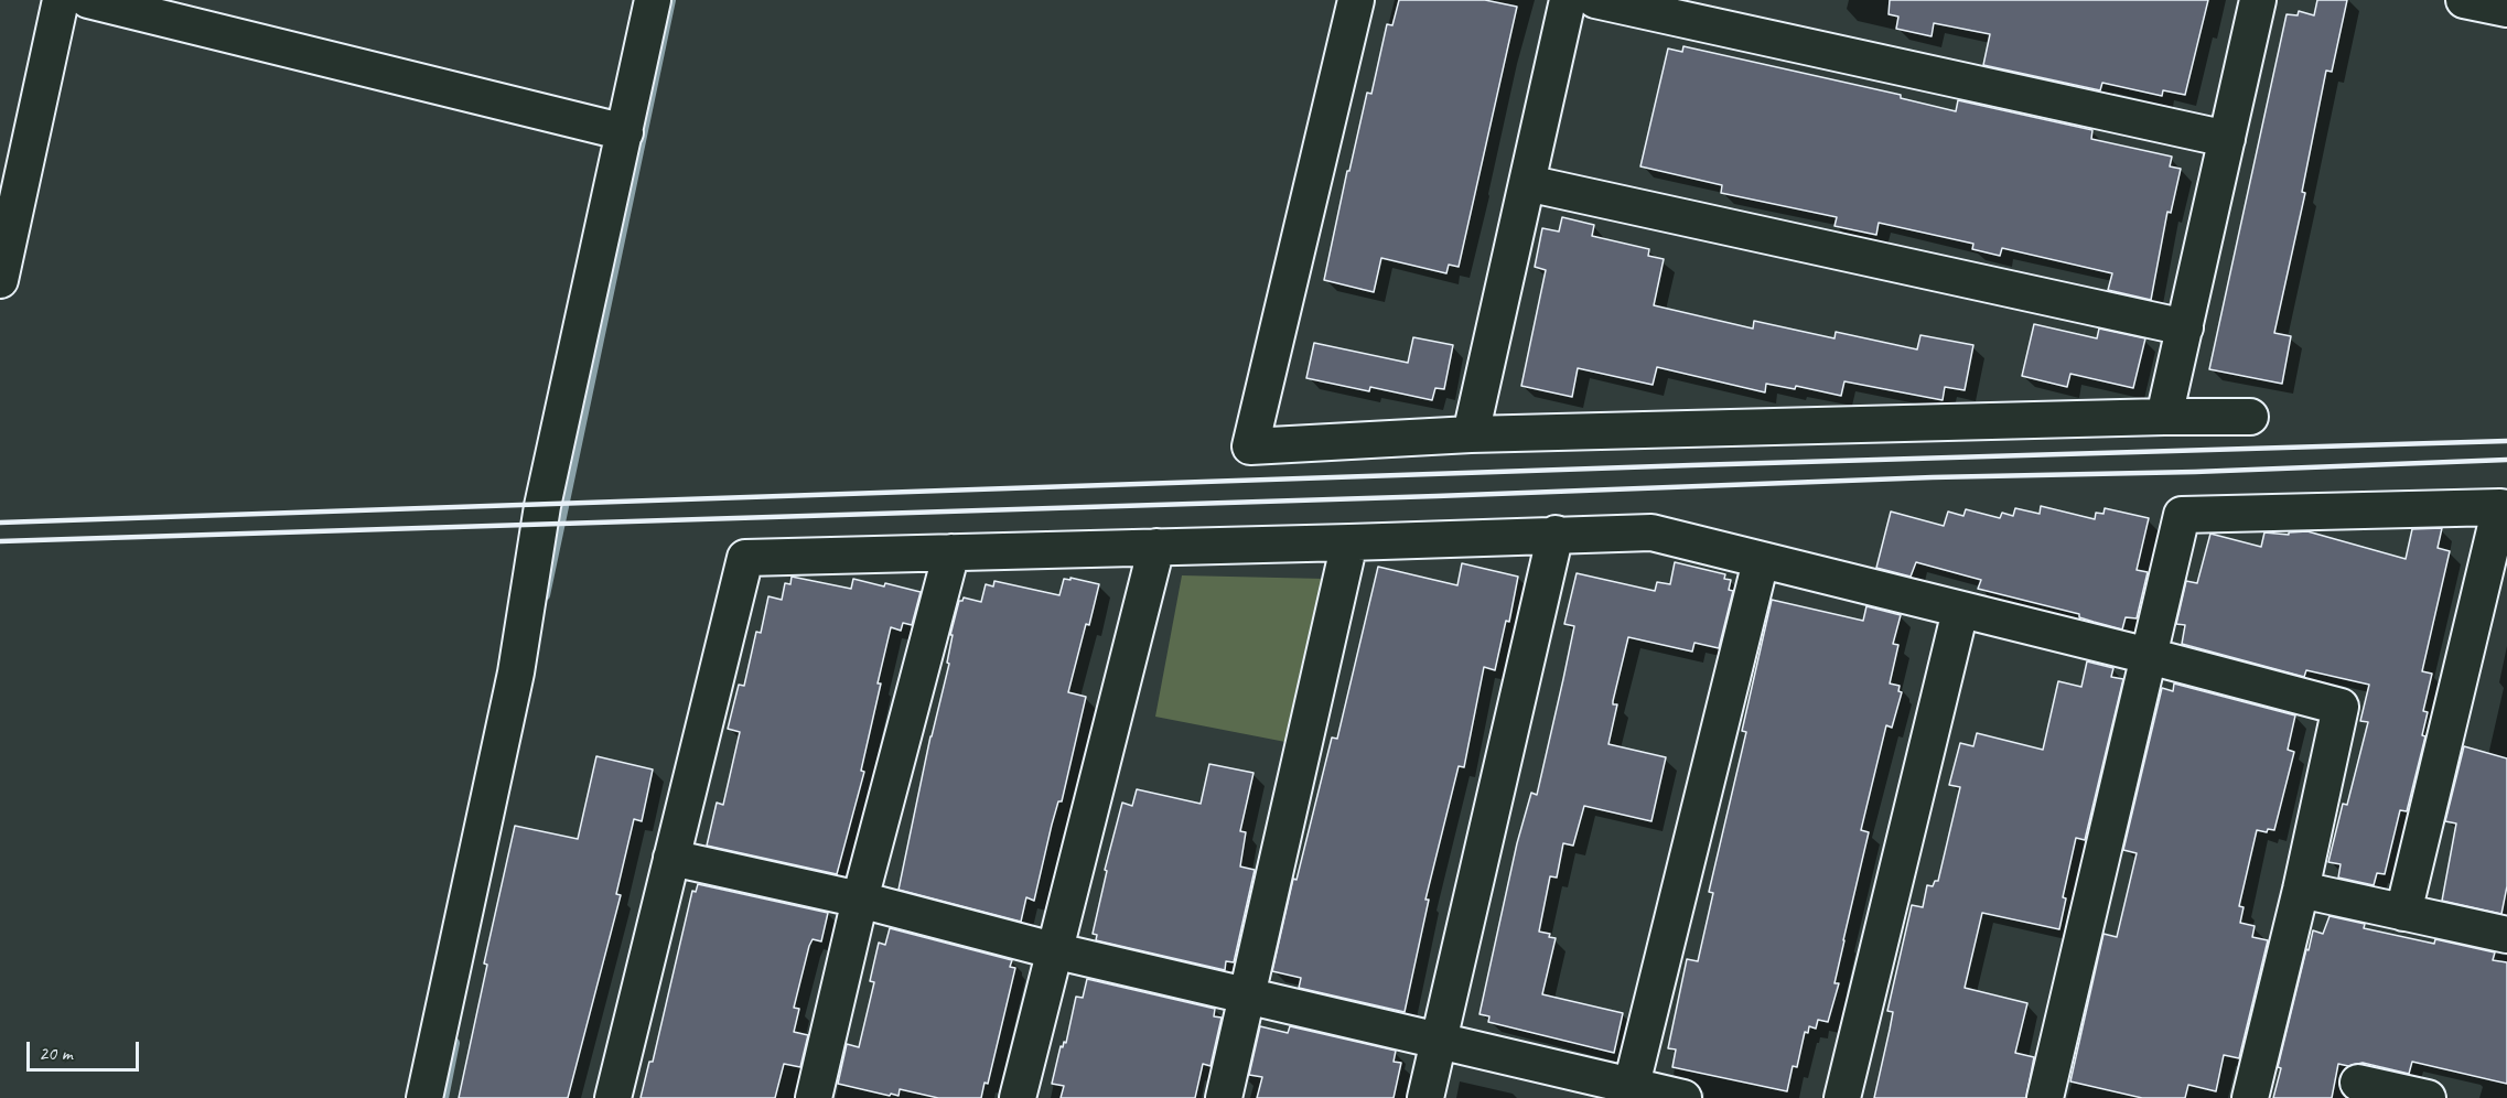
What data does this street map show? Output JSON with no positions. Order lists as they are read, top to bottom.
{
  "scale_bar": "20 m"
}
